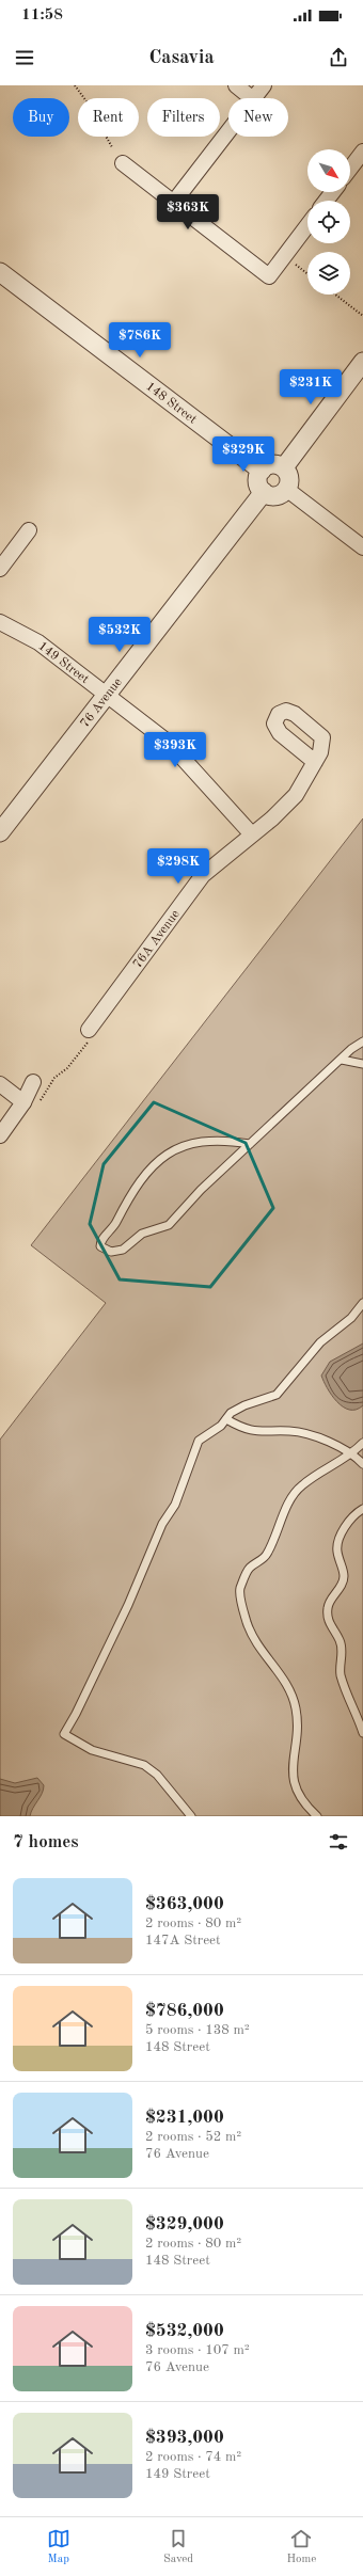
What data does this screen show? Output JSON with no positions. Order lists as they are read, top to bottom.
{
  "streets": {
    "street": [
      "148 Street",
      "149 Street",
      "76 Avenue",
      "76A Avenue"
    ]
  },
  "crossings": [
    ["148 Street", "76 Avenue"],
    ["149 Street", "76 Avenue"],
    ["149 Street", "76A Avenue"]
  ],
  "north": "bottom right",
  "page": {
    "status": "11:58",
    "header": "Casavia",
    "chip": [
      "Buy",
      "Rent",
      "Filters",
      "New"
    ],
    "price": [
      "$363K",
      "$786K",
      "$231K",
      "$329K",
      "$532K",
      "$393K",
      "$298K"
    ],
    "heading": "7 homes",
    "list": [
      {
        "name": "$363,000",
        "note": "2 rooms · 80 m² · 147A Street"
      },
      {
        "name": "$786,000",
        "note": "5 rooms · 138 m² · 148 Street"
      },
      {
        "name": "$231,000",
        "note": "2 rooms · 52 m² · 76 Avenue"
      },
      {
        "name": "$329,000",
        "note": "2 rooms · 80 m² · 148 Street"
      },
      {
        "name": "$532,000",
        "note": "3 rooms · 107 m² · 76 Avenue"
      },
      {
        "name": "$393,000",
        "note": "2 rooms · 74 m² · 149 Street"
      }
    ],
    "tabs": ["Map", "Saved", "Home"]
  }
}
